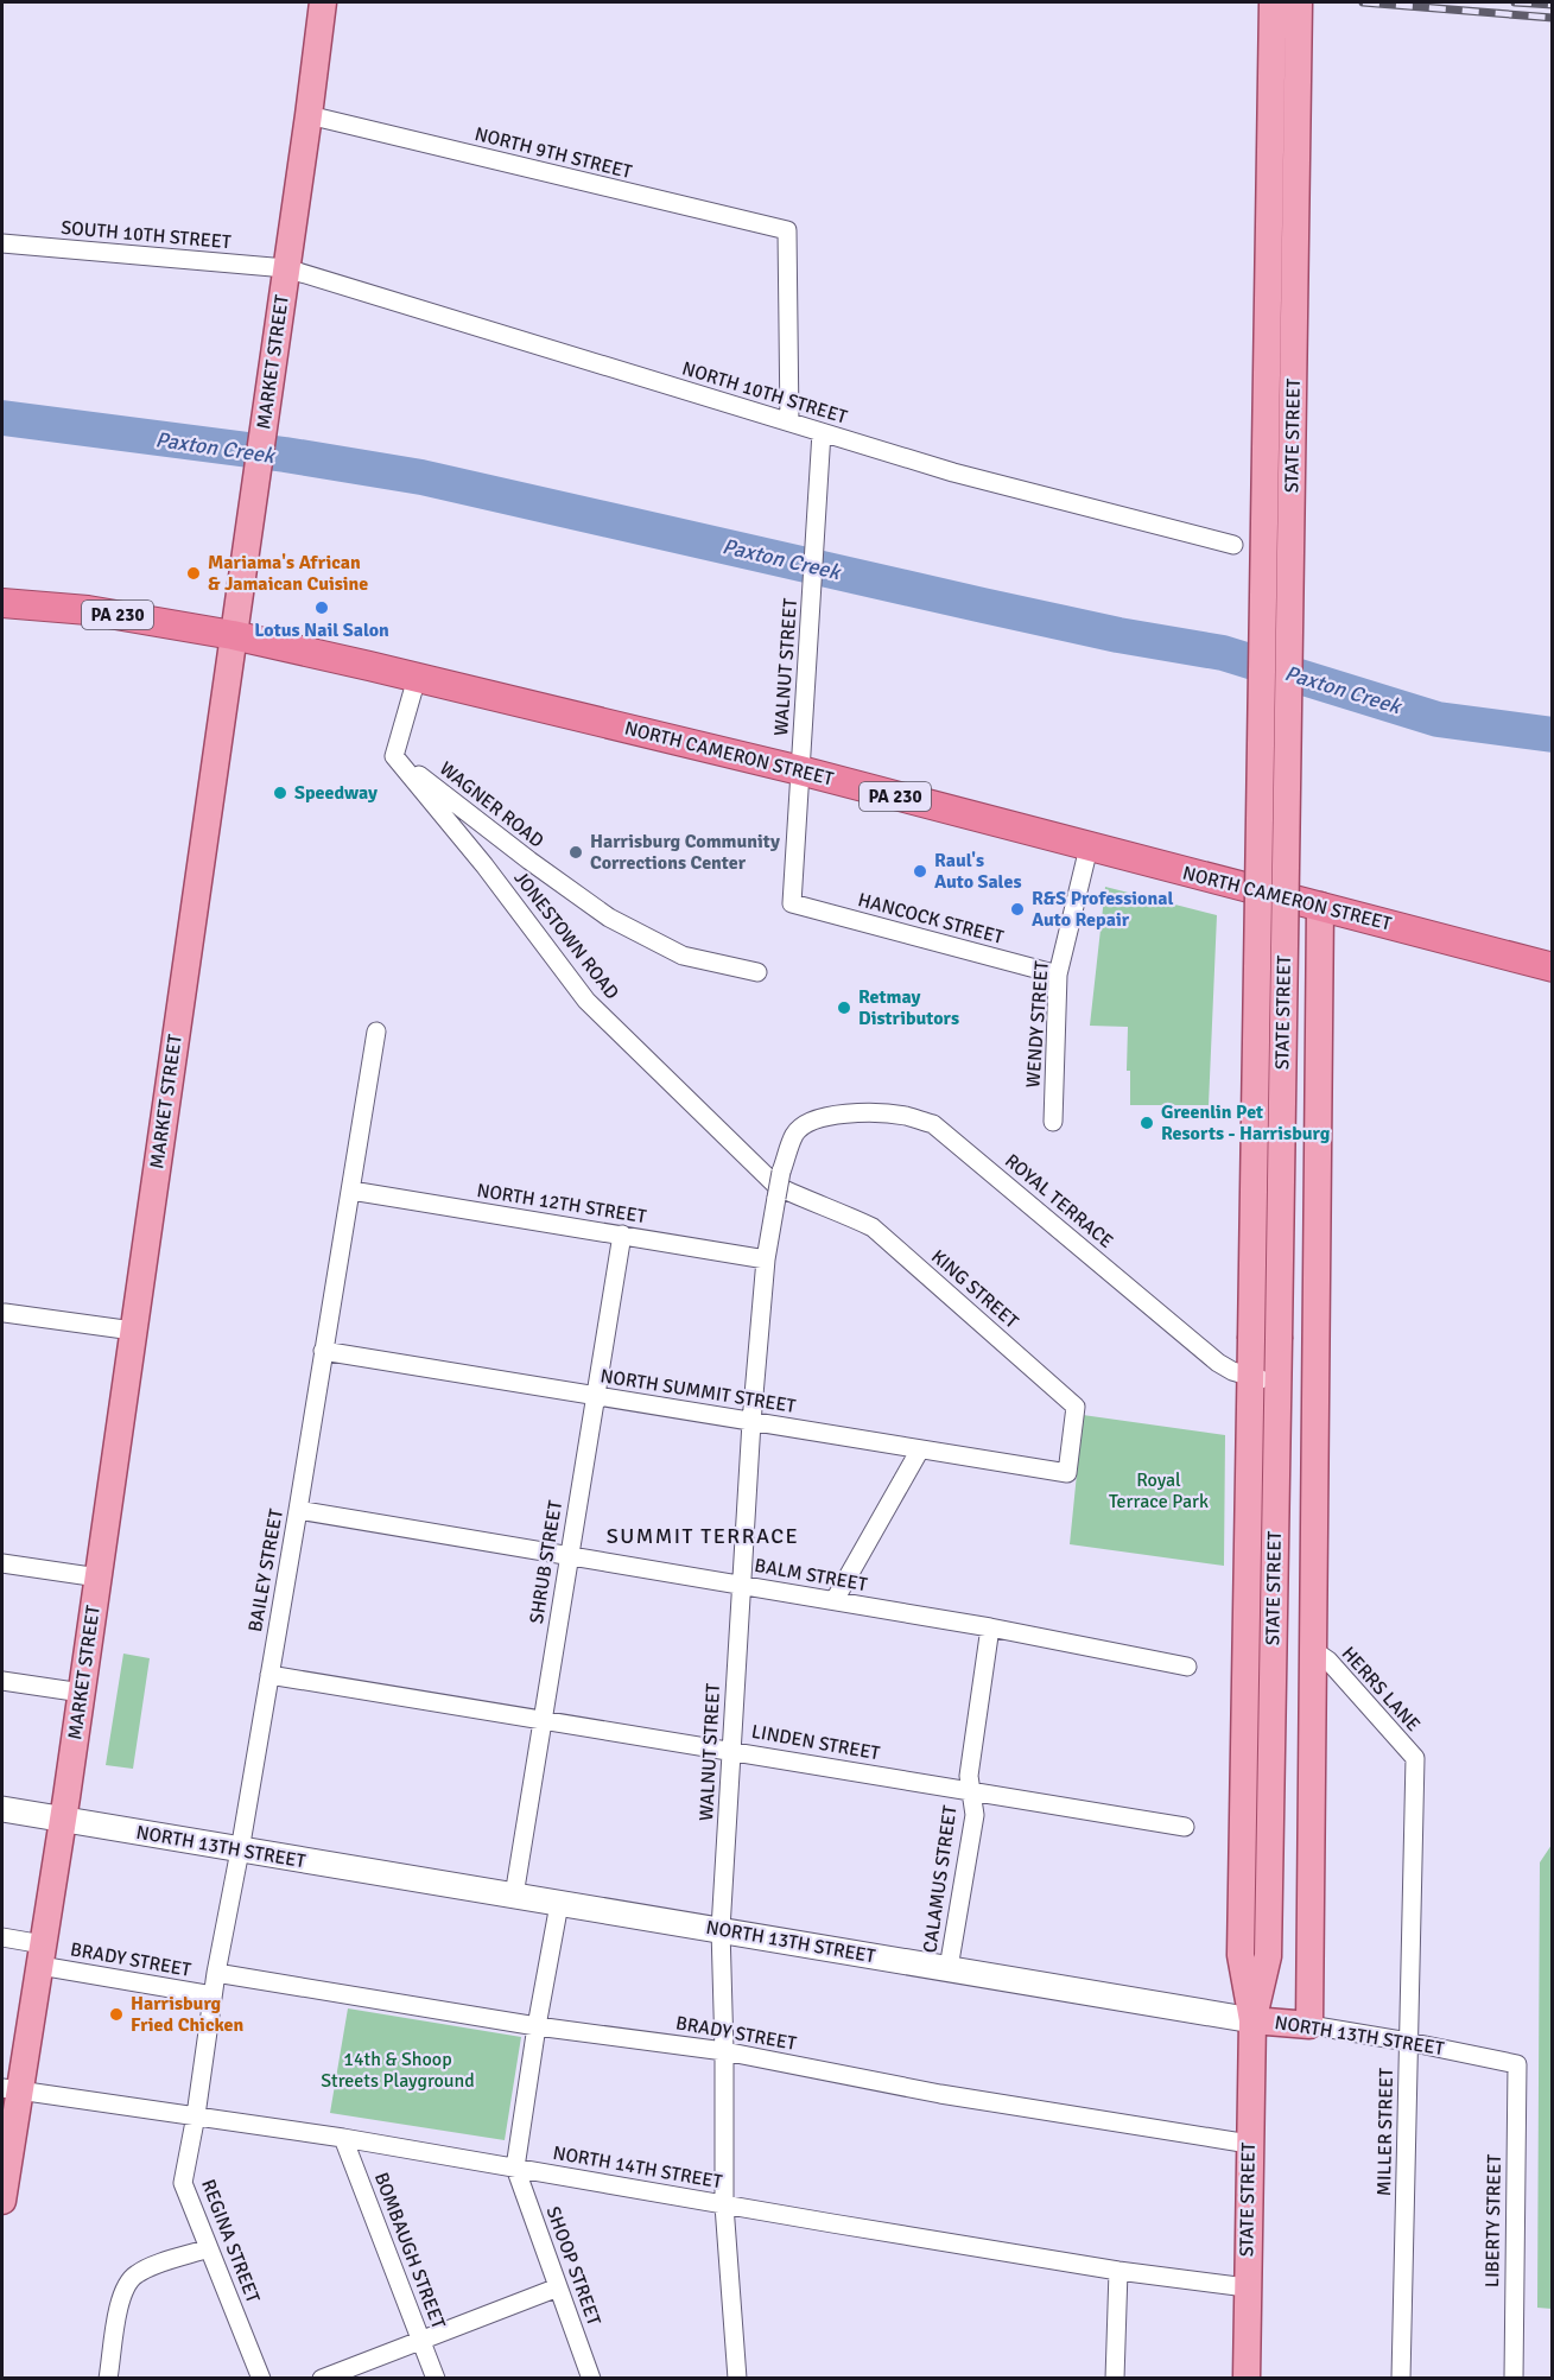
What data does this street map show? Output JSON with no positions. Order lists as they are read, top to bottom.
{
  "streets": {
    "highway": ["PA 230", "NORTH CAMERON STREET"],
    "main road": ["MARKET STREET", "STATE STREET", "NORTH 13TH STREET"],
    "street": [
      "NORTH 9TH STREET",
      "SOUTH 10TH STREET",
      "NORTH 10TH STREET",
      "WALNUT STREET",
      "WAGNER ROAD",
      "HANCOCK STREET",
      "JONESTOWN ROAD",
      "WENDY STREET",
      "ROYAL TERRACE",
      "NORTH 12TH STREET",
      "KING STREET",
      "NORTH SUMMIT STREET",
      "SHRUB STREET",
      "BAILEY STREET",
      "BALM STREET",
      "HERRS LANE",
      "LINDEN STREET",
      "CALAMUS STREET",
      "BRADY STREET",
      "MILLER STREET",
      "NORTH 14TH STREET",
      "LIBERTY STREET",
      "REGINA STREET",
      "BOMBAUGH STREET",
      "SHOOP STREET"
    ]
  },
  "crossings": [
    ["NORTH 9TH STREET", "MARKET STREET"],
    ["NORTH 9TH STREET", "NORTH 10TH STREET"],
    ["SOUTH 10TH STREET", "MARKET STREET"],
    ["SOUTH 10TH STREET", "NORTH 10TH STREET"],
    ["MARKET STREET", "NORTH 10TH STREET"],
    ["MARKET STREET", "PA 230"],
    ["MARKET STREET", "NORTH CAMERON STREET"],
    ["MARKET STREET", "NORTH 13TH STREET"],
    ["MARKET STREET", "BRADY STREET"],
    ["MARKET STREET", "NORTH 14TH STREET"],
    ["NORTH 10TH STREET", "WALNUT STREET"],
    ["STATE STREET", "NORTH CAMERON STREET"],
    ["STATE STREET", "ROYAL TERRACE"],
    ["STATE STREET", "HERRS LANE"],
    ["STATE STREET", "NORTH 13TH STREET"],
    ["STATE STREET", "BRADY STREET"],
    ["STATE STREET", "NORTH 14TH STREET"],
    ["PA 230", "NORTH CAMERON STREET"],
    ["WALNUT STREET", "NORTH CAMERON STREET"],
    ["WALNUT STREET", "HANCOCK STREET"],
    ["WALNUT STREET", "JONESTOWN ROAD"],
    ["WALNUT STREET", "ROYAL TERRACE"],
    ["WALNUT STREET", "NORTH 12TH STREET"],
    ["WALNUT STREET", "KING STREET"],
    ["WALNUT STREET", "NORTH SUMMIT STREET"],
    ["WALNUT STREET", "BALM STREET"],
    ["WALNUT STREET", "LINDEN STREET"],
    ["WALNUT STREET", "NORTH 13TH STREET"],
    ["WALNUT STREET", "BRADY STREET"],
    ["WALNUT STREET", "NORTH 14TH STREET"],
    ["NORTH CAMERON STREET", "WENDY STREET"],
    ["WAGNER ROAD", "JONESTOWN ROAD"],
    ["HANCOCK STREET", "WENDY STREET"],
    ["JONESTOWN ROAD", "KING STREET"],
    ["NORTH 12TH STREET", "SHRUB STREET"],
    ["NORTH 12TH STREET", "BAILEY STREET"],
    ["KING STREET", "NORTH SUMMIT STREET"],
    ["NORTH SUMMIT STREET", "SHRUB STREET"],
    ["NORTH SUMMIT STREET", "BAILEY STREET"],
    ["SHRUB STREET", "BALM STREET"],
    ["SHRUB STREET", "LINDEN STREET"],
    ["SHRUB STREET", "NORTH 13TH STREET"],
    ["BAILEY STREET", "BALM STREET"],
    ["BAILEY STREET", "LINDEN STREET"],
    ["BAILEY STREET", "NORTH 13TH STREET"],
    ["BAILEY STREET", "BRADY STREET"],
    ["BAILEY STREET", "NORTH 14TH STREET"],
    ["BAILEY STREET", "REGINA STREET"],
    ["BALM STREET", "CALAMUS STREET"],
    ["HERRS LANE", "MILLER STREET"],
    ["LINDEN STREET", "CALAMUS STREET"],
    ["NORTH 13TH STREET", "CALAMUS STREET"],
    ["NORTH 13TH STREET", "MILLER STREET"],
    ["NORTH 13TH STREET", "LIBERTY STREET"],
    ["NORTH 14TH STREET", "REGINA STREET"],
    ["NORTH 14TH STREET", "BOMBAUGH STREET"],
    ["NORTH 14TH STREET", "SHOOP STREET"]
  ],
  "districts": ["SUMMIT TERRACE"],
  "water": ["Paxton Creek"],
  "parks": ["Royal Terrace Park", "14th & Shoop Streets Playground"],
  "places": [
    "Mariama's African & Jamaican Cuisine",
    "Lotus Nail Salon",
    "Speedway",
    "Harrisburg Community Corrections Center",
    "Raul's Auto Sales",
    "R&S Professional Auto Repair",
    "Retmay Distributors",
    "Greenlin Pet Resorts - Harrisburg",
    "Harrisburg Fried Chicken"
  ]
}
